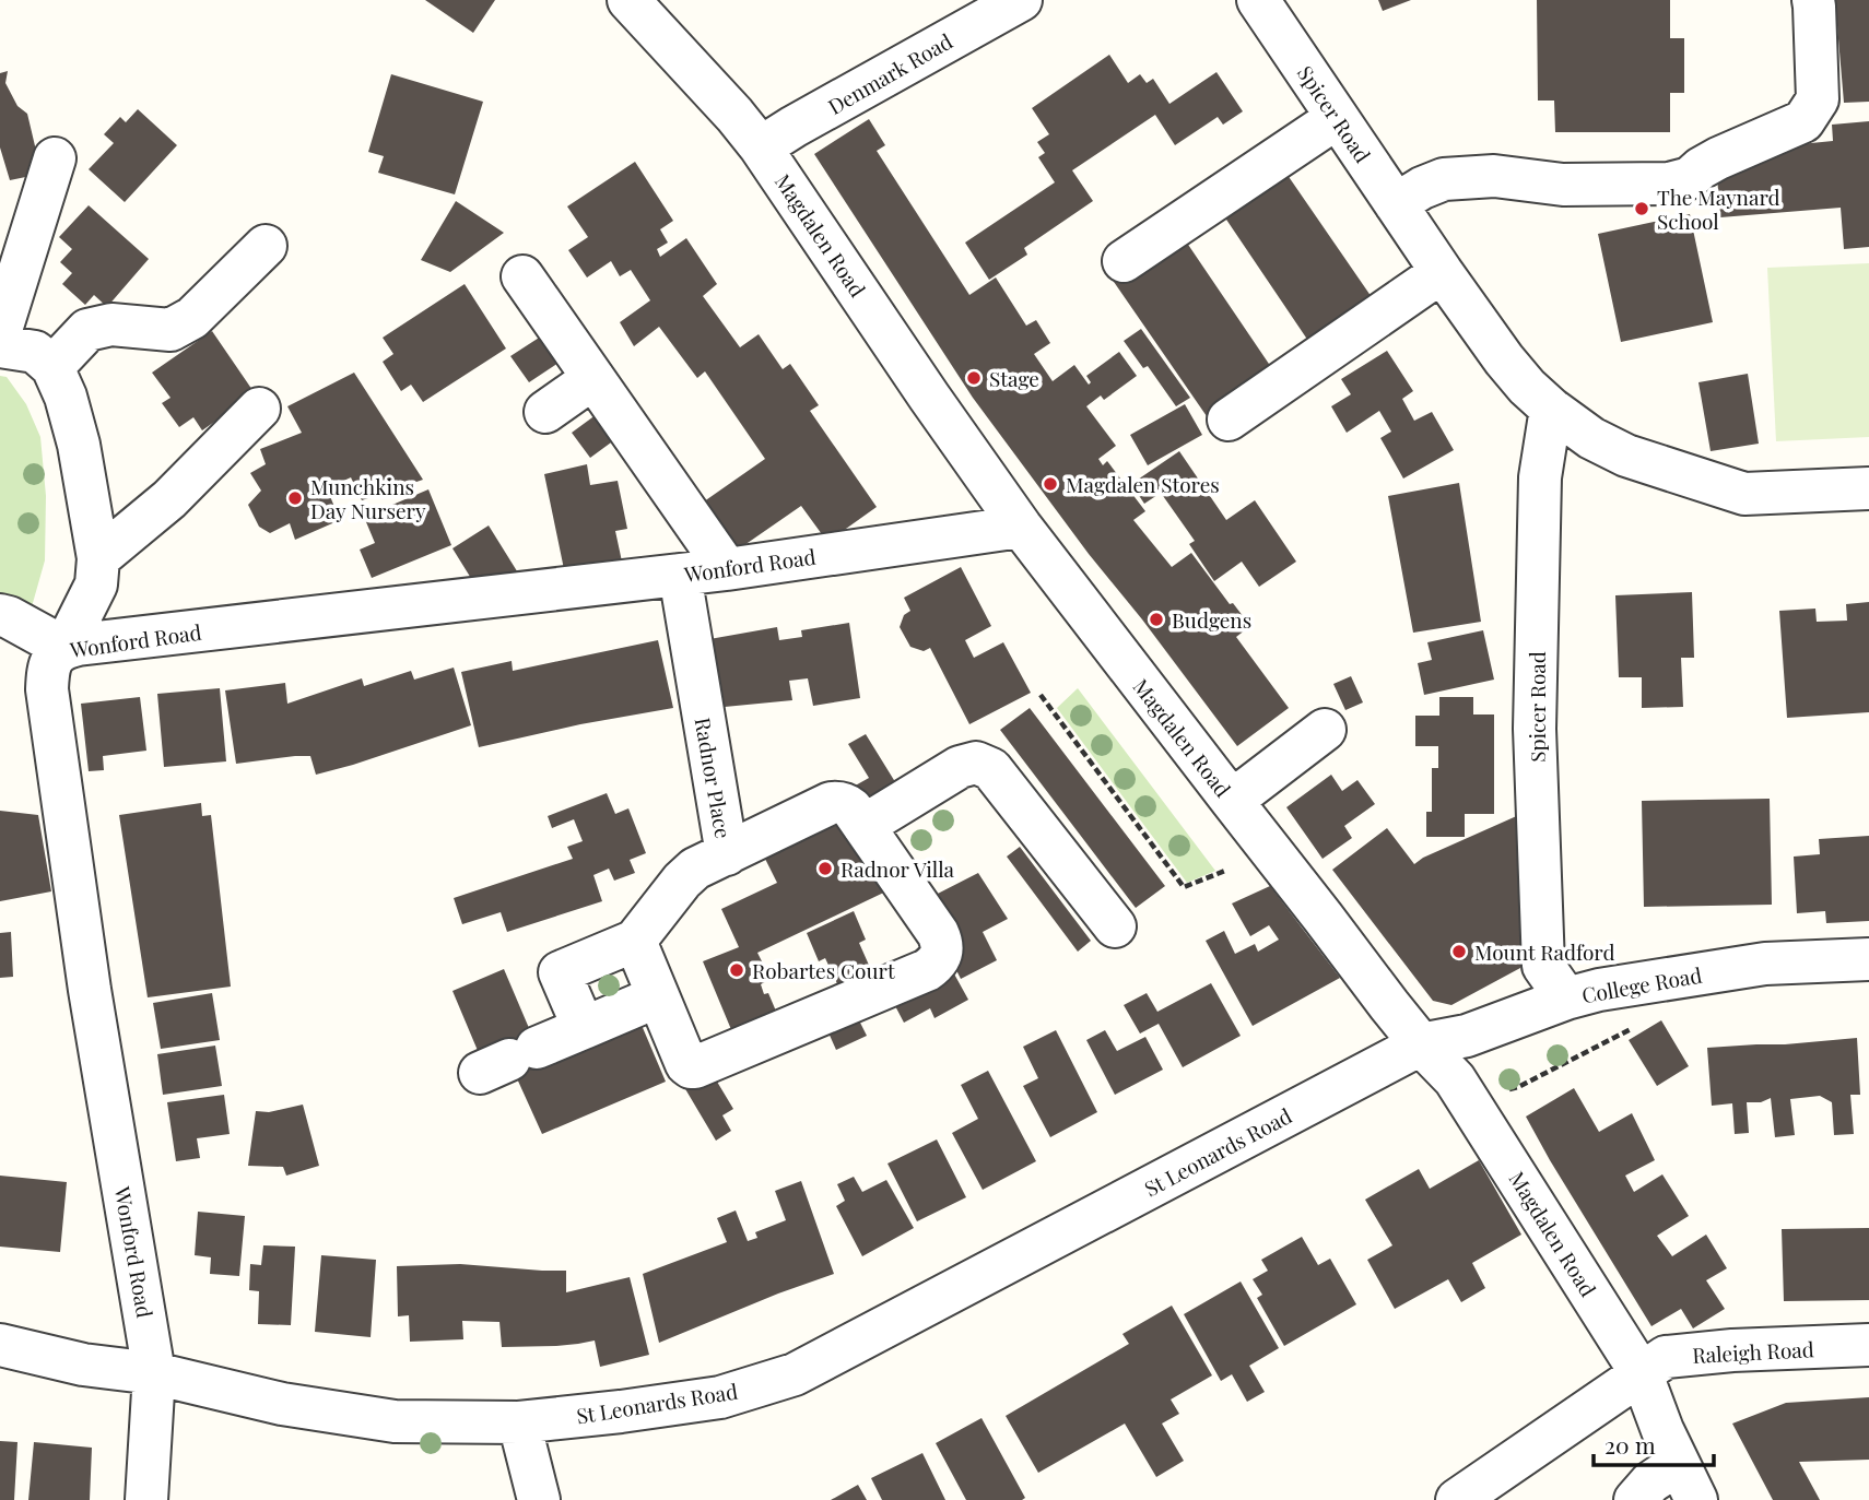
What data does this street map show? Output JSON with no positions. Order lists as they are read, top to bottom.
{
  "streets": {
    "street": [
      "Denmark Road",
      "Spicer Road",
      "Magdalen Road",
      "Wonford Road",
      "Radnor Place",
      "College Road",
      "St Leonards Road",
      "Raleigh Road"
    ]
  },
  "crossings": [
    ["Denmark Road", "Magdalen Road"],
    ["Spicer Road", "College Road"],
    ["Magdalen Road", "Wonford Road"],
    ["Magdalen Road", "College Road"],
    ["Magdalen Road", "St Leonards Road"],
    ["Magdalen Road", "Raleigh Road"],
    ["Wonford Road", "Radnor Place"],
    ["Wonford Road", "St Leonards Road"],
    ["College Road", "St Leonards Road"]
  ],
  "places": [
    "The Maynard School",
    "Stage",
    "Magdalen Stores",
    "Munchkins Day Nursery",
    "Budgens",
    "Radnor Villa",
    "Mount Radford",
    "Robartes Court"
  ],
  "scale_bar": "20 m"
}
